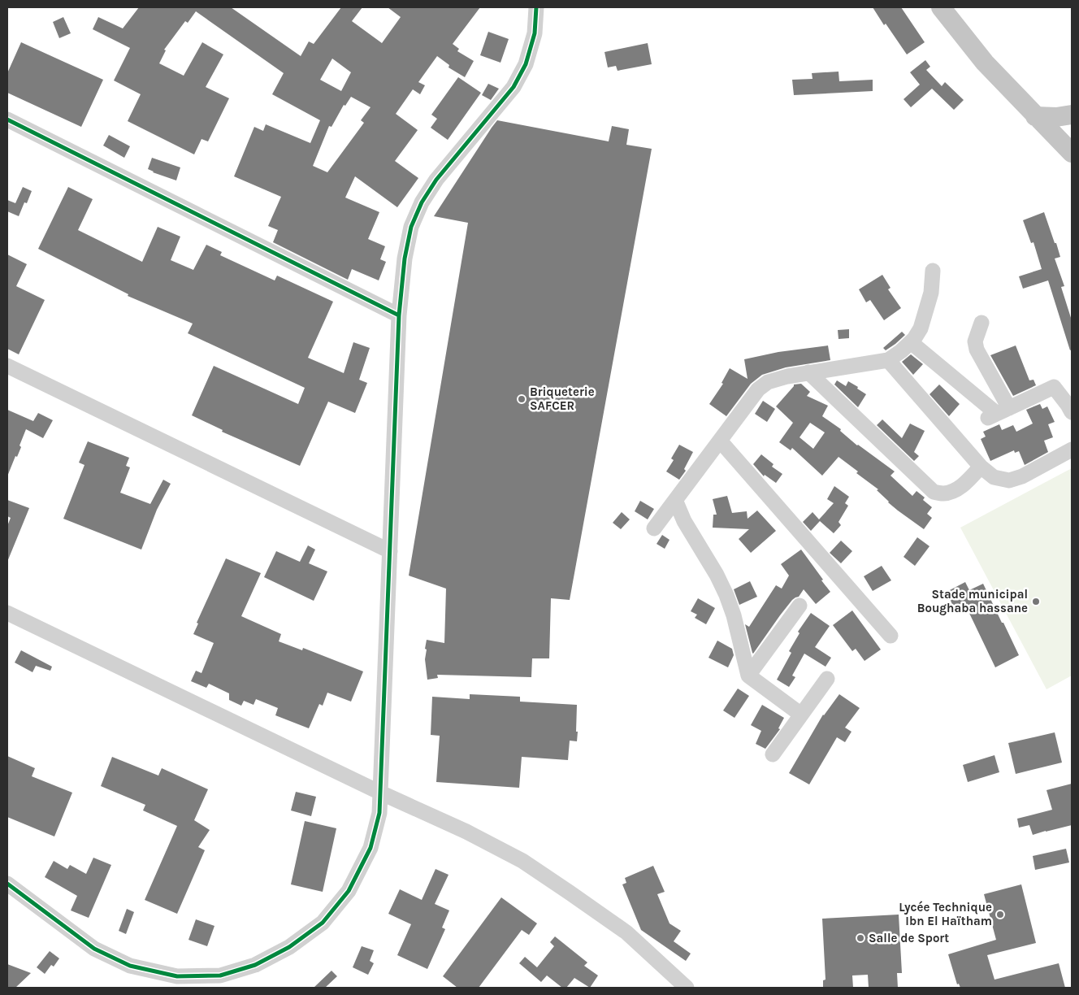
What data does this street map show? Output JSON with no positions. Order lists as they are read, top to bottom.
{
  "places": [
    "Briqueterie SAFCER",
    "Stade municipal Boughaba hassane",
    "Lycée Technique Ibn El Haïtham",
    "Salle de Sport"
  ]
}
